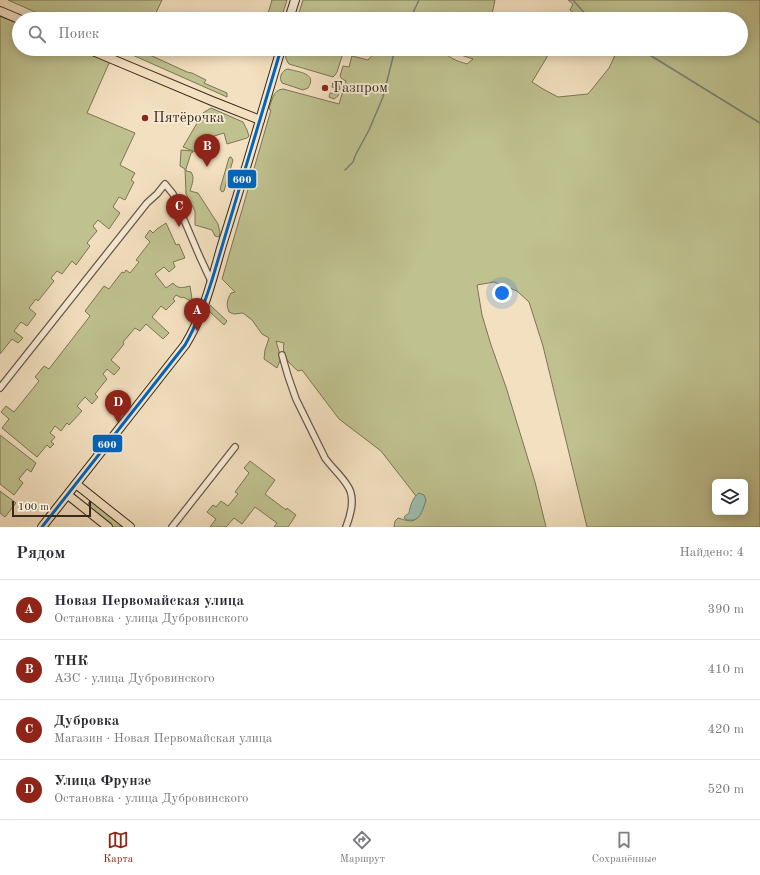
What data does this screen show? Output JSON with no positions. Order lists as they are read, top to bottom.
{
  "places": ["Газпром", "Пятёрочка"],
  "lines": ["transit line 600"],
  "scale_bar": "100 m",
  "page": {
    "search": "Поиск",
    "pins": [
      "B",
      "C",
      "A",
      "D"
    ],
    "scale": "100 m",
    "heading": ["Рядом", "Найдено: 4"],
    "list": [
      {
        "mark": "A",
        "name": "Новая Первомайская улица",
        "note": "Остановка · улица Дубровинского",
        "value": "390 m"
      },
      {
        "mark": "B",
        "name": "ТНК",
        "note": "АЗС · улица Дубровинского",
        "value": "410 m"
      },
      {
        "mark": "C",
        "name": "Дубровка",
        "note": "Магазин · Новая Первомайская улица",
        "value": "420 m"
      },
      {
        "mark": "D",
        "name": "Улица Фрунзе",
        "note": "Остановка · улица Дубровинского",
        "value": "520 m"
      }
    ],
    "nav": ["Карта", "Маршрут", "Сохранённые"]
  }
}
